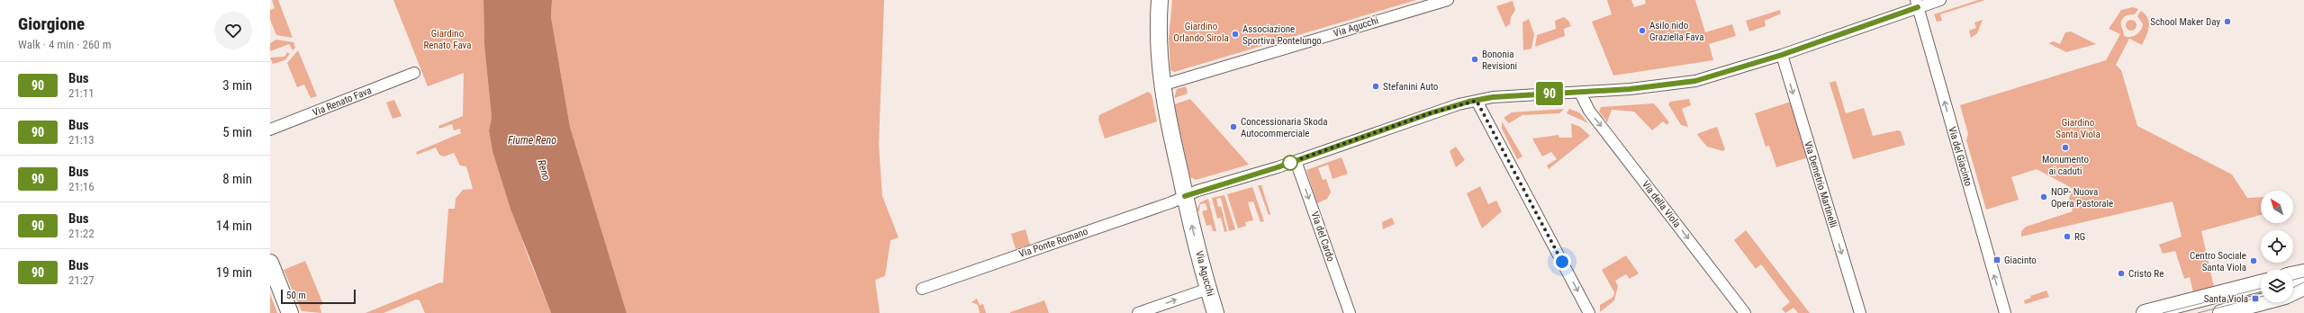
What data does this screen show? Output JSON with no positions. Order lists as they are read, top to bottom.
{
  "streets": {
    "street": [
      "Via Agucchi",
      "Via Renato Fava",
      "Via del Giacinto",
      "Via Demetrio Martinelli",
      "Via della Viola",
      "Via del Cardo",
      "Via Ponte Romano"
    ]
  },
  "crossings": [
    ["Via Agucchi", "Via Ponte Romano"],
    ["Via del Giacinto", "Via Ponte Romano"],
    ["Via Demetrio Martinelli", "Via Ponte Romano"],
    ["Via della Viola", "Via Ponte Romano"],
    ["Via del Cardo", "Via Ponte Romano"]
  ],
  "one_way": [
    "Via del Giacinto",
    "Via Demetrio Martinelli",
    "Via della Viola",
    "Via del Cardo"
  ],
  "water": ["Fiume Reno", "Reno"],
  "parks": ["Giardino Orlando Sirola", "Giardino Renato Fava", "Giardino Santa Viola"],
  "places": {
    "other": [
      "School Maker Day",
      "Asilo nido Graziella Fava",
      "Associazione Sportiva Pontelungo",
      "Bononia Revisioni",
      "Stefanini Auto",
      "Concessionaria Skoda Autocommerciale",
      "Monumento ai caduti",
      "NOP- Nuova Opera Pastorale",
      "RG",
      "Centro Sociale Santa Viola",
      "Cristo Re"
    ],
    "transit": ["Giacinto", "Santa Viola"]
  },
  "lines": ["bus line 90"],
  "scale_bar": "50 m",
  "north": "top left",
  "page": {
    "heading": ["Giorgione", "Walk · 4 min · 260 m"],
    "on_map": "90",
    "list": [
      {
        "mark": "90",
        "name": "Bus",
        "note": "21:11",
        "value": "3 min"
      },
      {
        "mark": "90",
        "name": "Bus",
        "note": "21:13",
        "value": "5 min"
      },
      {
        "mark": "90",
        "name": "Bus",
        "note": "21:16",
        "value": "8 min"
      },
      {
        "mark": "90",
        "name": "Bus",
        "note": "21:22",
        "value": "14 min"
      },
      {
        "mark": "90",
        "name": "Bus",
        "note": "21:27",
        "value": "19 min"
      }
    ],
    "scale": "50 m"
  }
}
